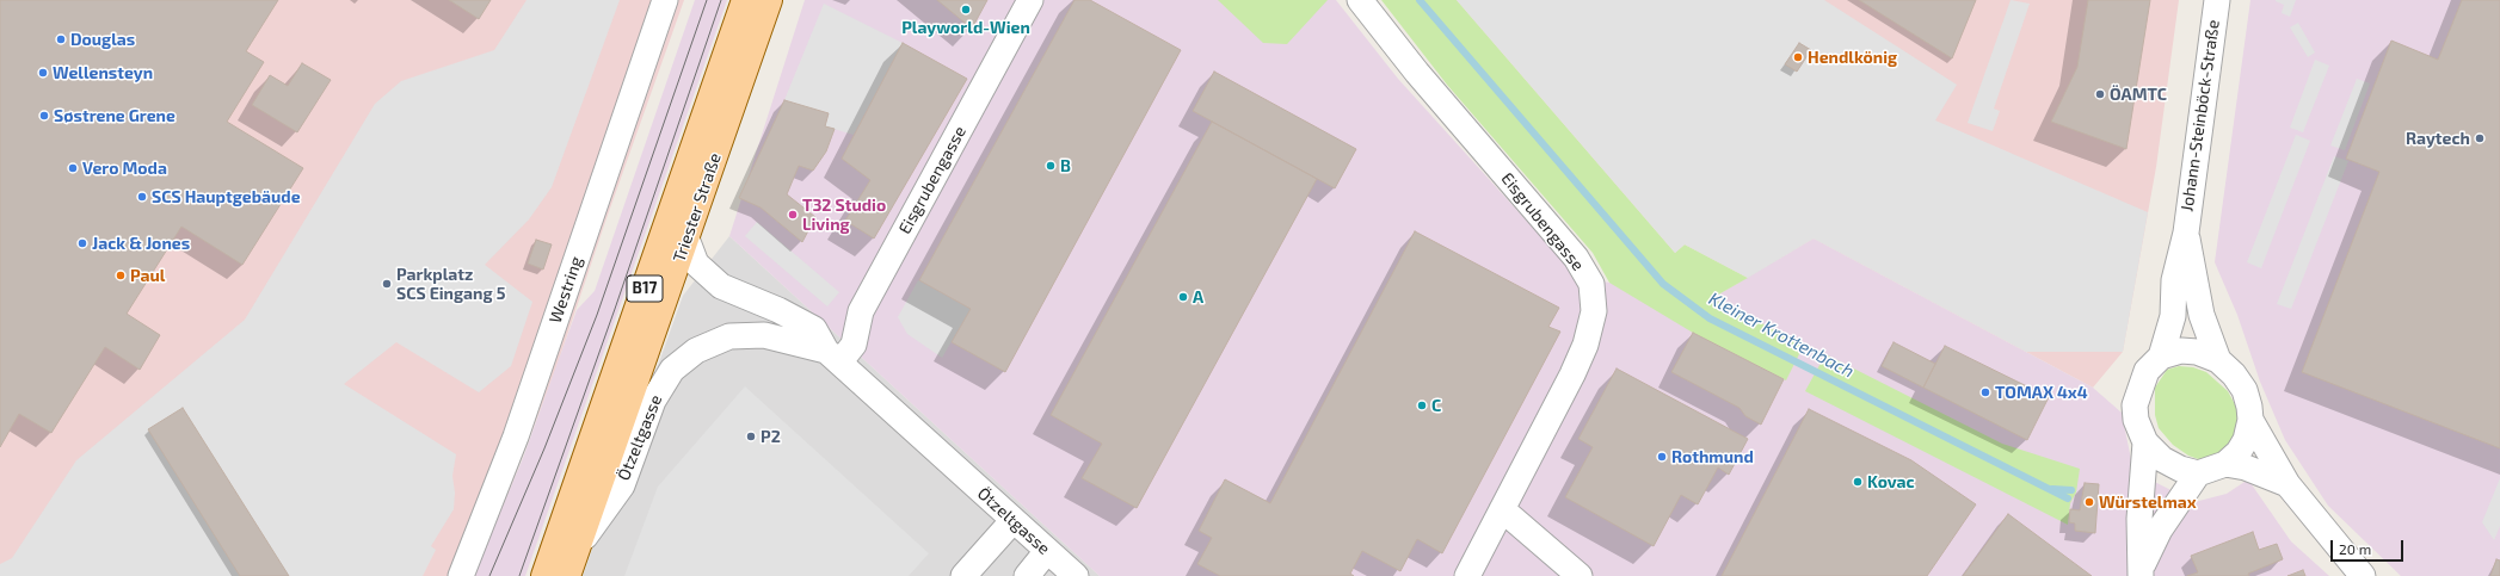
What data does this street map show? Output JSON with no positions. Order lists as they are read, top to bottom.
{
  "streets": {
    "main road": ["Triester Straße", "B17"],
    "street": [
      "Johann-Steinböck-Straße",
      "Eisgrubengasse",
      "Westring",
      "Ötzeltgasse"
    ]
  },
  "crossings": [
    ["Eisgrubengasse", "Ötzeltgasse"],
    ["Triester Straße", "Ötzeltgasse"]
  ],
  "water": ["Kleiner Krottenbach"],
  "places": [
    "Playworld-Wien",
    "Douglas",
    "Hendlkönig",
    "Wellensteyn",
    "ÖAMTC",
    "Søstrene Grene",
    "Raytech",
    "B",
    "Vero Moda",
    "SCS Hauptgebäude",
    "T32 Studio Living",
    "Jack & Jones",
    "Paul",
    "Parkplatz SCS Eingang 5",
    "A",
    "TOMAX 4x4",
    "C",
    "P2",
    "Rothmund",
    "Kovac",
    "Würstelmax"
  ],
  "scale_bar": "20 m"
}
